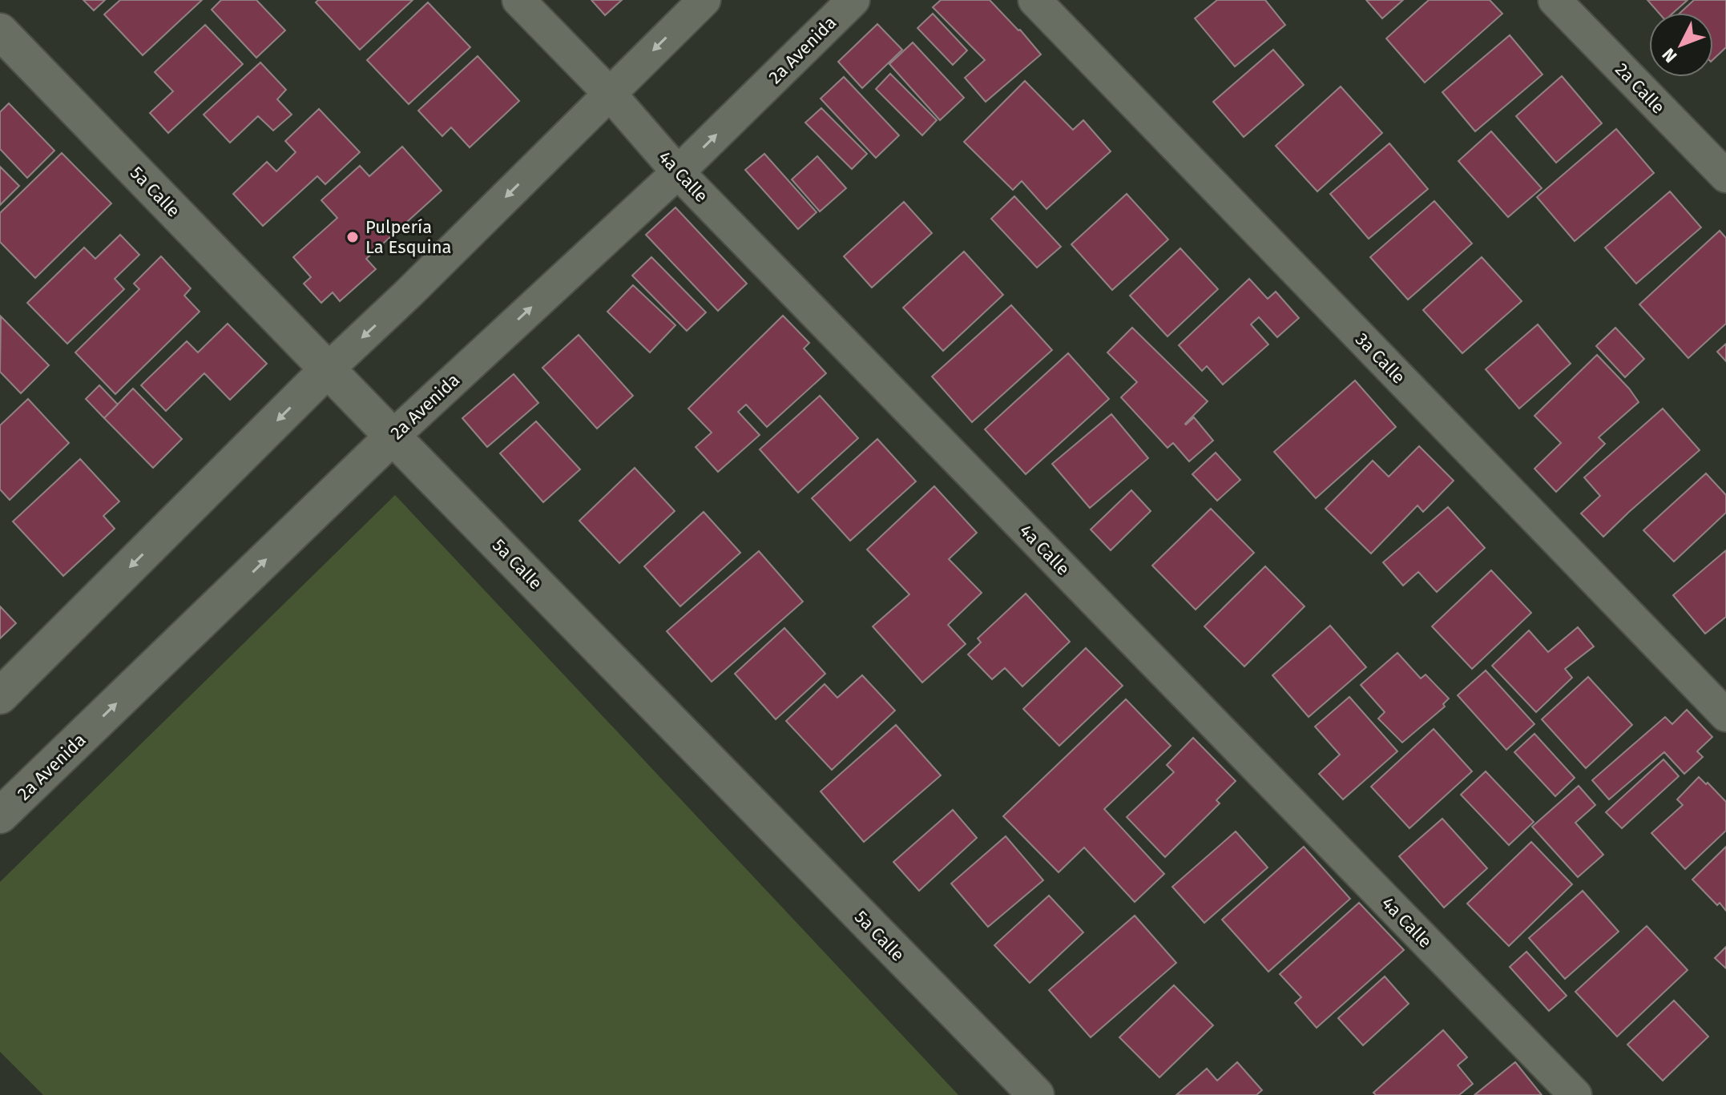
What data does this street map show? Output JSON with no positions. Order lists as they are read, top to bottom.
{
  "streets": {
    "street": [
      "2a Avenida",
      "2a Calle",
      "4a Calle",
      "5a Calle",
      "3a Calle"
    ]
  },
  "crossings": [
    ["2a Avenida", "4a Calle"],
    ["2a Avenida", "5a Calle"]
  ],
  "places": ["Pulpería La Esquina"],
  "north": "bottom left"
}
